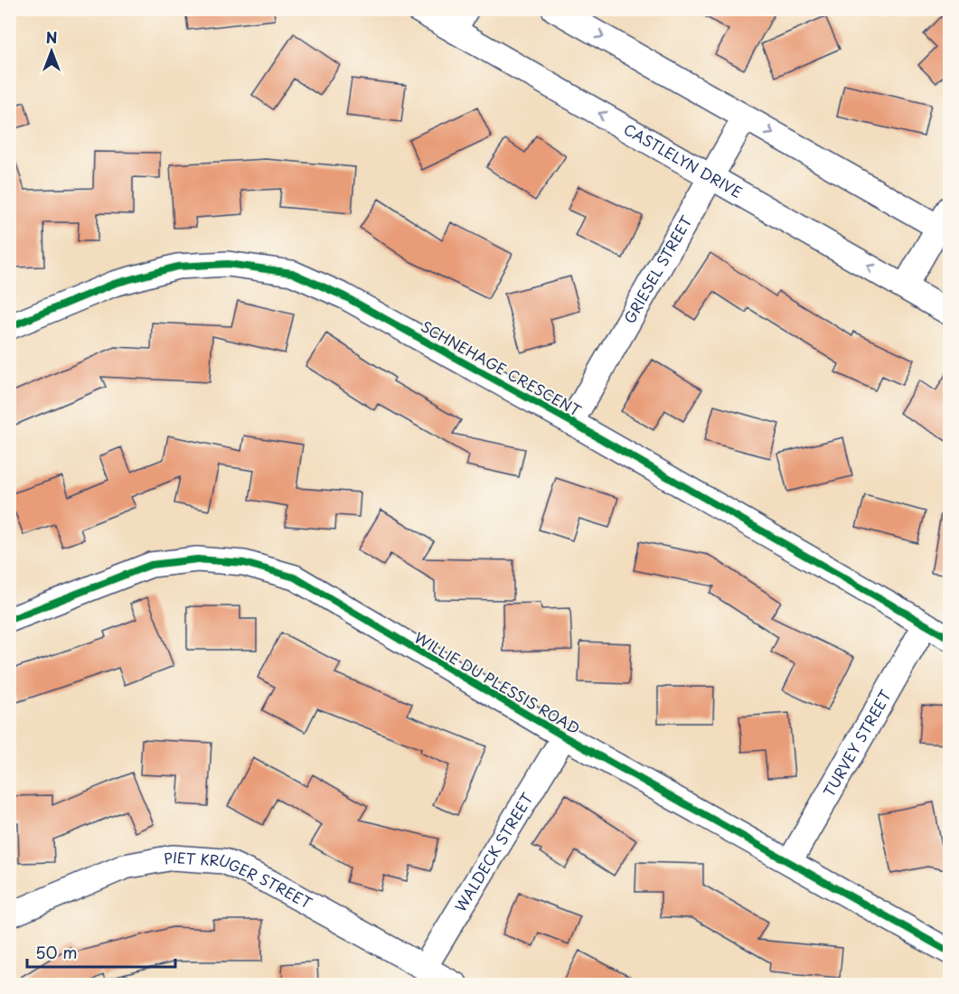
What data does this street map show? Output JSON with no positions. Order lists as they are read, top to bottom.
{
  "streets": {
    "street": [
      "CASTLELYN DRIVE",
      "GRIESEL STREET",
      "SCHNEHAGE CRESCENT",
      "WILLIE DU PLESSIS ROAD",
      "TURVEY STREET",
      "WALDECK STREET",
      "PIET KRUGER STREET"
    ]
  },
  "crossings": [
    ["CASTLELYN DRIVE", "GRIESEL STREET"],
    ["GRIESEL STREET", "SCHNEHAGE CRESCENT"],
    ["SCHNEHAGE CRESCENT", "TURVEY STREET"],
    ["WILLIE DU PLESSIS ROAD", "TURVEY STREET"],
    ["WILLIE DU PLESSIS ROAD", "WALDECK STREET"],
    ["WALDECK STREET", "PIET KRUGER STREET"]
  ],
  "scale_bar": "50 m",
  "north": "top"
}
